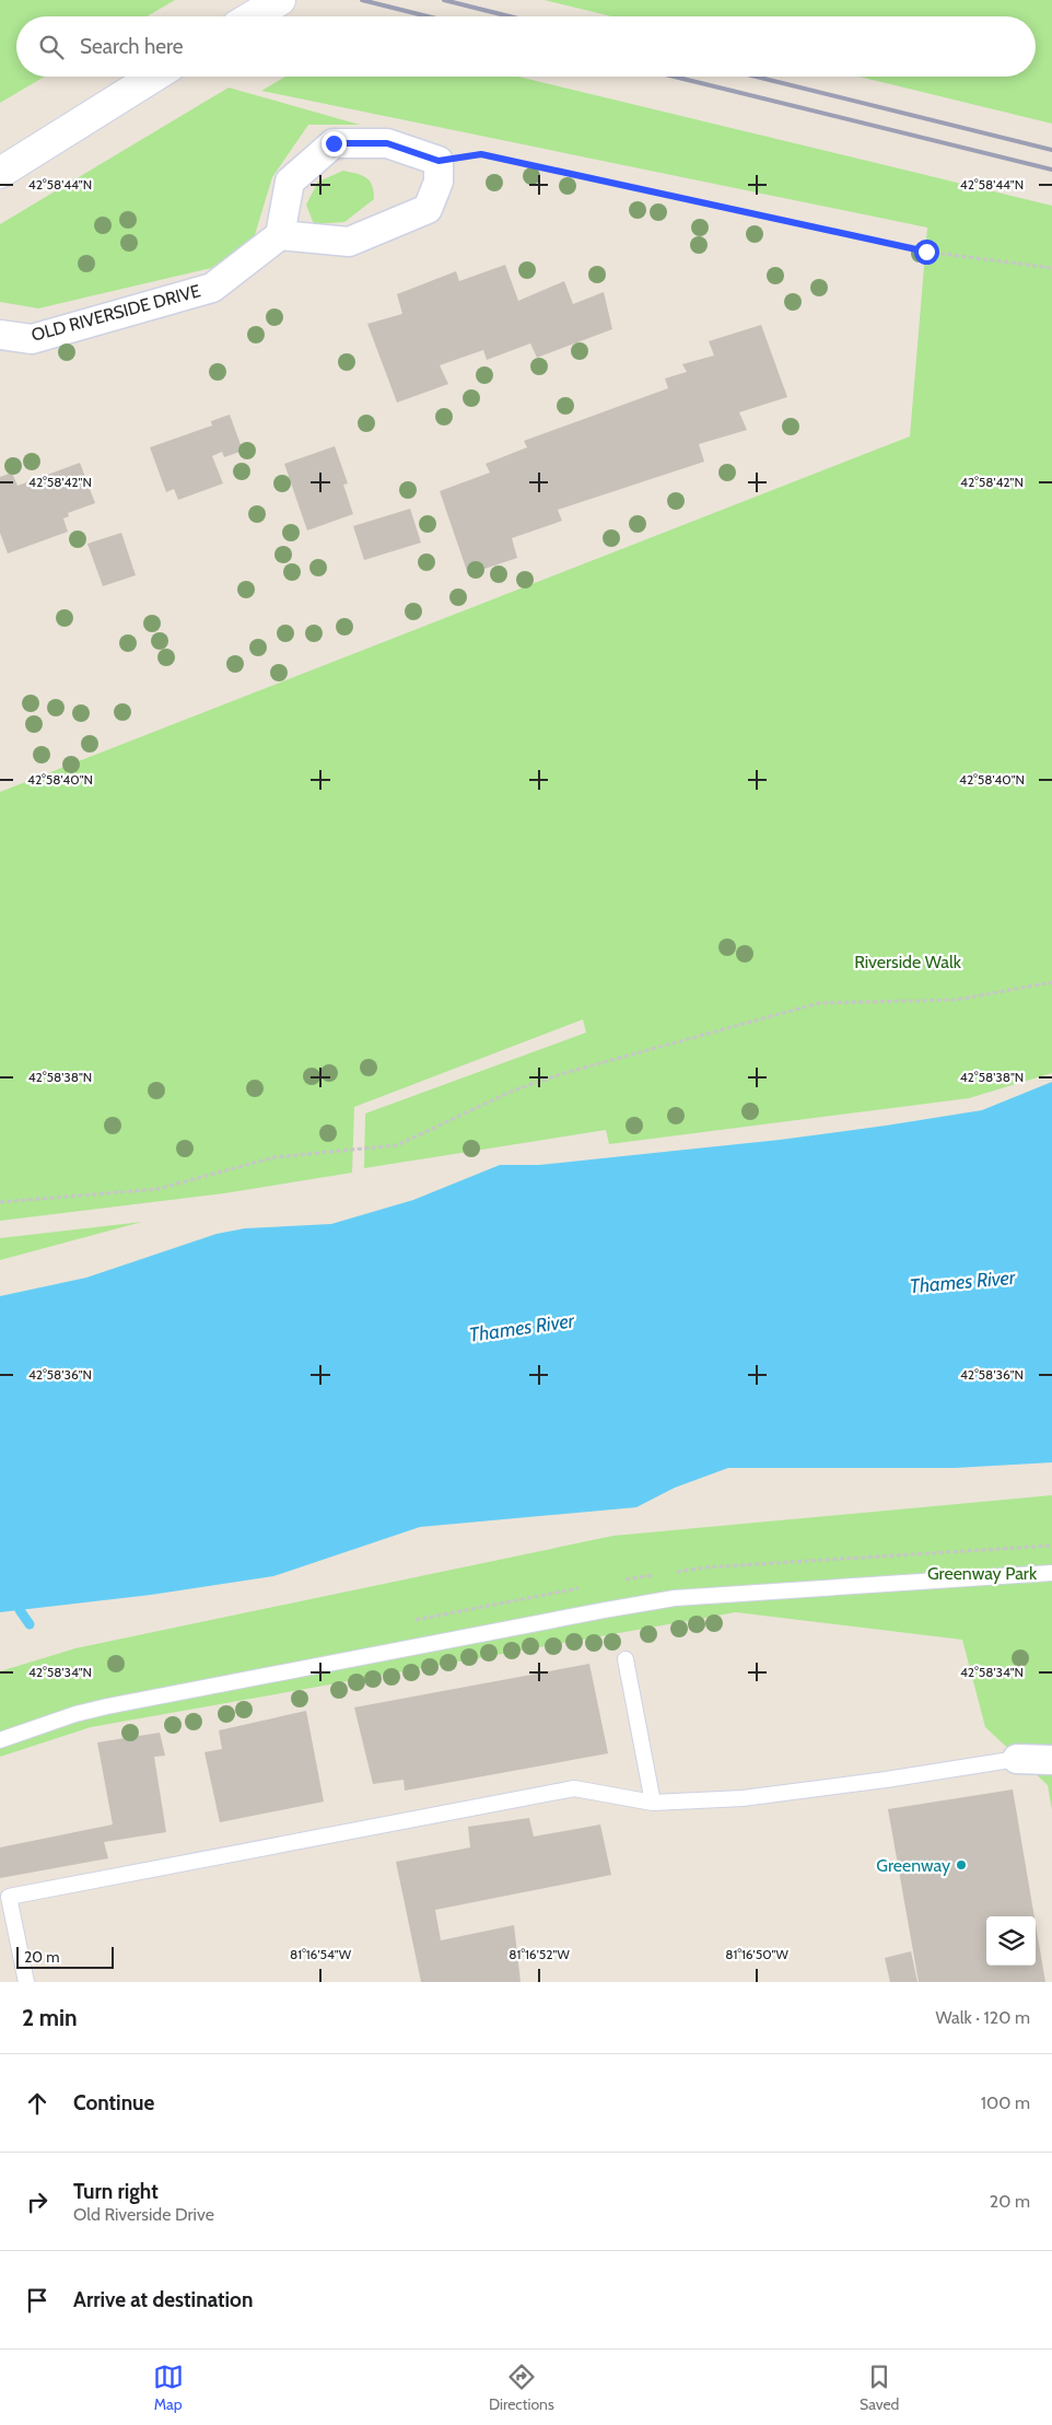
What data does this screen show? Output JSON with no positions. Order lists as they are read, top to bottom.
{
  "streets": {
    "street": ["OLD RIVERSIDE DRIVE"]
  },
  "water": ["Thames River"],
  "parks": ["Riverside Walk", "Greenway Park"],
  "places": ["Greenway"],
  "scale_bar": "20 m",
  "page": {
    "search": "Search here",
    "scale": "20 m",
    "heading": ["2 min", "Walk · 120 m"],
    "list": [
      ["Continue", "100 m"],
      ["Turn right", "Old Riverside Drive", "20 m"],
      "Arrive at destination"
    ],
    "nav": ["Map", "Directions", "Saved"]
  },
  "coordinates": [
    "42°58'44\"N",
    "42°58'42\"N",
    "42°58'40\"N",
    "42°58'38\"N",
    "42°58'36\"N",
    "42°58'34\"N",
    "81°16'54\"W",
    "81°16'52\"W",
    "81°16'50\"W"
  ]
}
